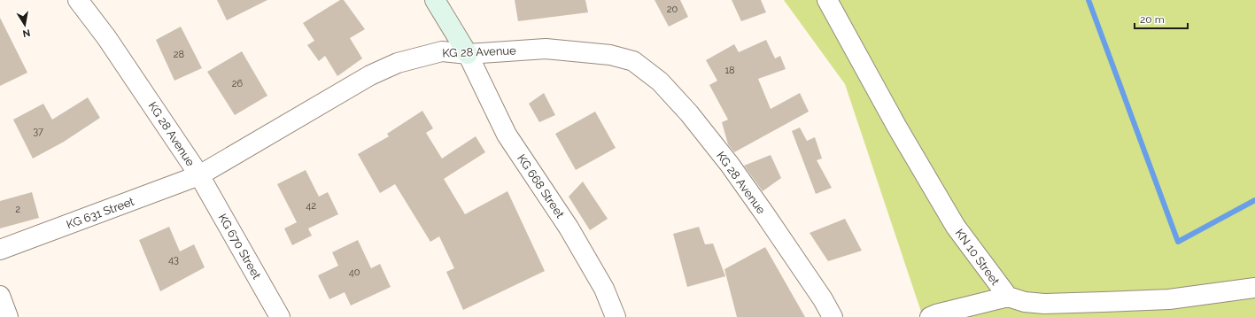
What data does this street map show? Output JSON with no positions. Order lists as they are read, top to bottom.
{
  "streets": {
    "street": [
      "KG 28 Avenue",
      "KG 668 Street",
      "KG 631 Street",
      "KG 670 Street",
      "KN 10 Street"
    ]
  },
  "crossings": [
    ["KG 28 Avenue", "KG 668 Street"],
    ["KG 28 Avenue", "KG 631 Street"],
    ["KG 28 Avenue", "KG 670 Street"],
    ["KG 631 Street", "KG 670 Street"]
  ],
  "house_numbers": [
    "20",
    "28",
    "18",
    "26",
    "37",
    "42",
    "2",
    "43",
    "40"
  ],
  "scale_bar": "20 m",
  "north": "bottom"
}
